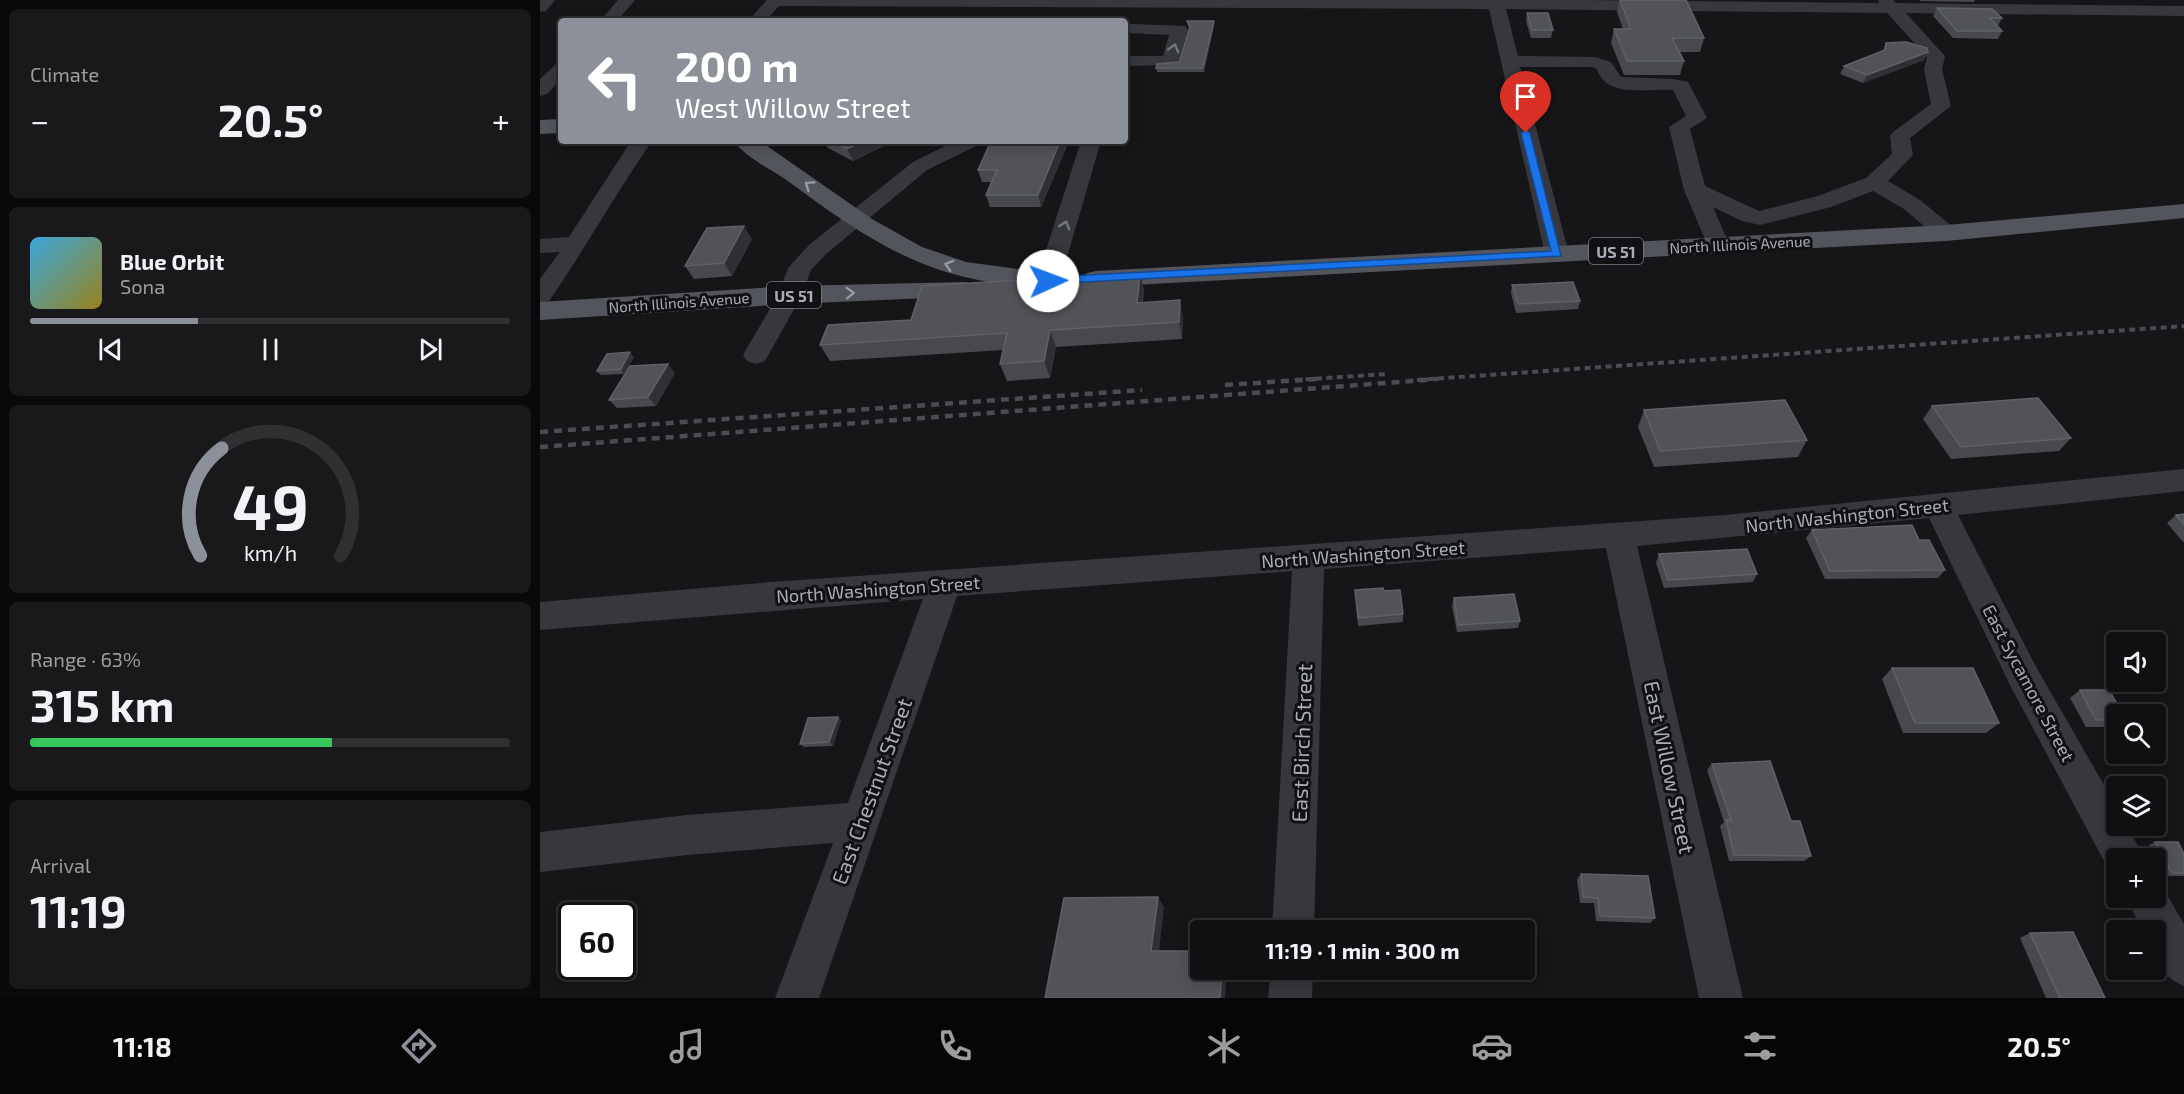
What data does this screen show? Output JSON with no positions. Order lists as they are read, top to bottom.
{
  "streets": {
    "main road": ["North Illinois Avenue", "US 51"],
    "street": [
      "North Washington Street",
      "East Sycamore Street",
      "East Birch Street",
      "East Willow Street",
      "East Chestnut Street"
    ]
  },
  "crossings": [
    ["North Illinois Avenue", "US 51"],
    ["North Washington Street", "East Sycamore Street"],
    ["North Washington Street", "East Birch Street"],
    ["North Washington Street", "East Willow Street"],
    ["North Washington Street", "East Chestnut Street"]
  ],
  "page": {
    "tile": [
      "Climate",
      ["Range · 63%", "315 km"],
      ["Arrival", "11:19"]
    ],
    "turn": ["200 m", "West Willow Street"],
    "heat": ["−", "20.5°", "+"],
    "song": ["Blue Orbit", "Sona"],
    "map_buttons": ["+", "−"],
    "limit": "60",
    "trip": "11:19 · 1 min · 300 m",
    "tabs": ["11:18", "20.5°"],
    "gauge": ["49", "km/h"]
  }
}
